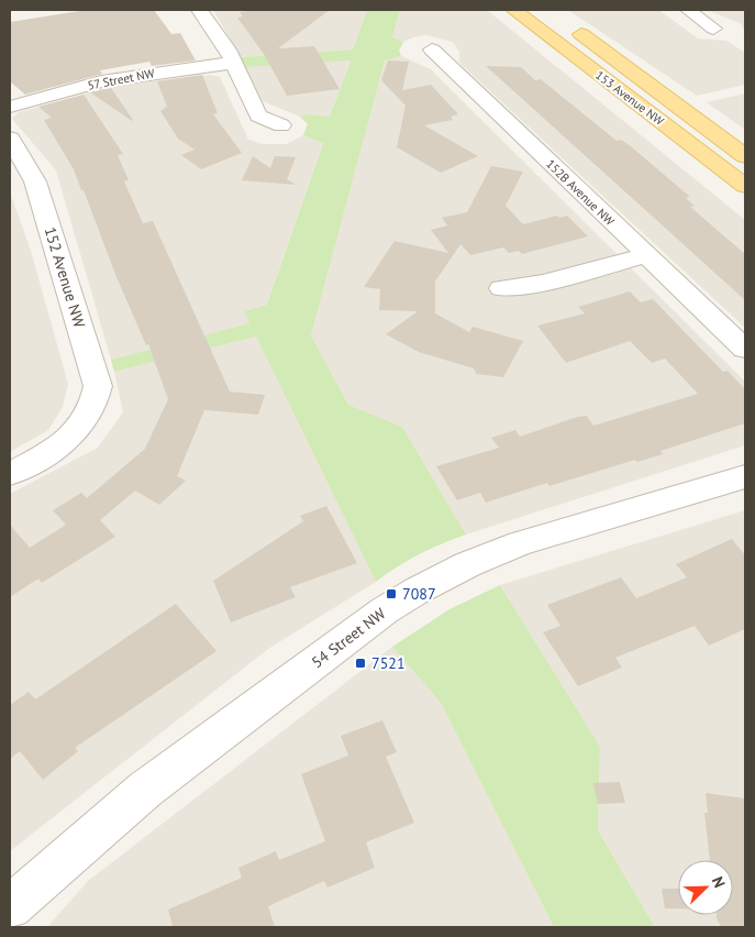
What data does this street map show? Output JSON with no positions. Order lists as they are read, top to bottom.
{
  "streets": {
    "main road": ["153 Avenue NW"],
    "street": [
      "57 Street NW",
      "152B Avenue NW",
      "152 Avenue NW",
      "54 Street NW"
    ]
  },
  "places": {
    "transit": ["7087", "7521"]
  },
  "north": "top right"
}
